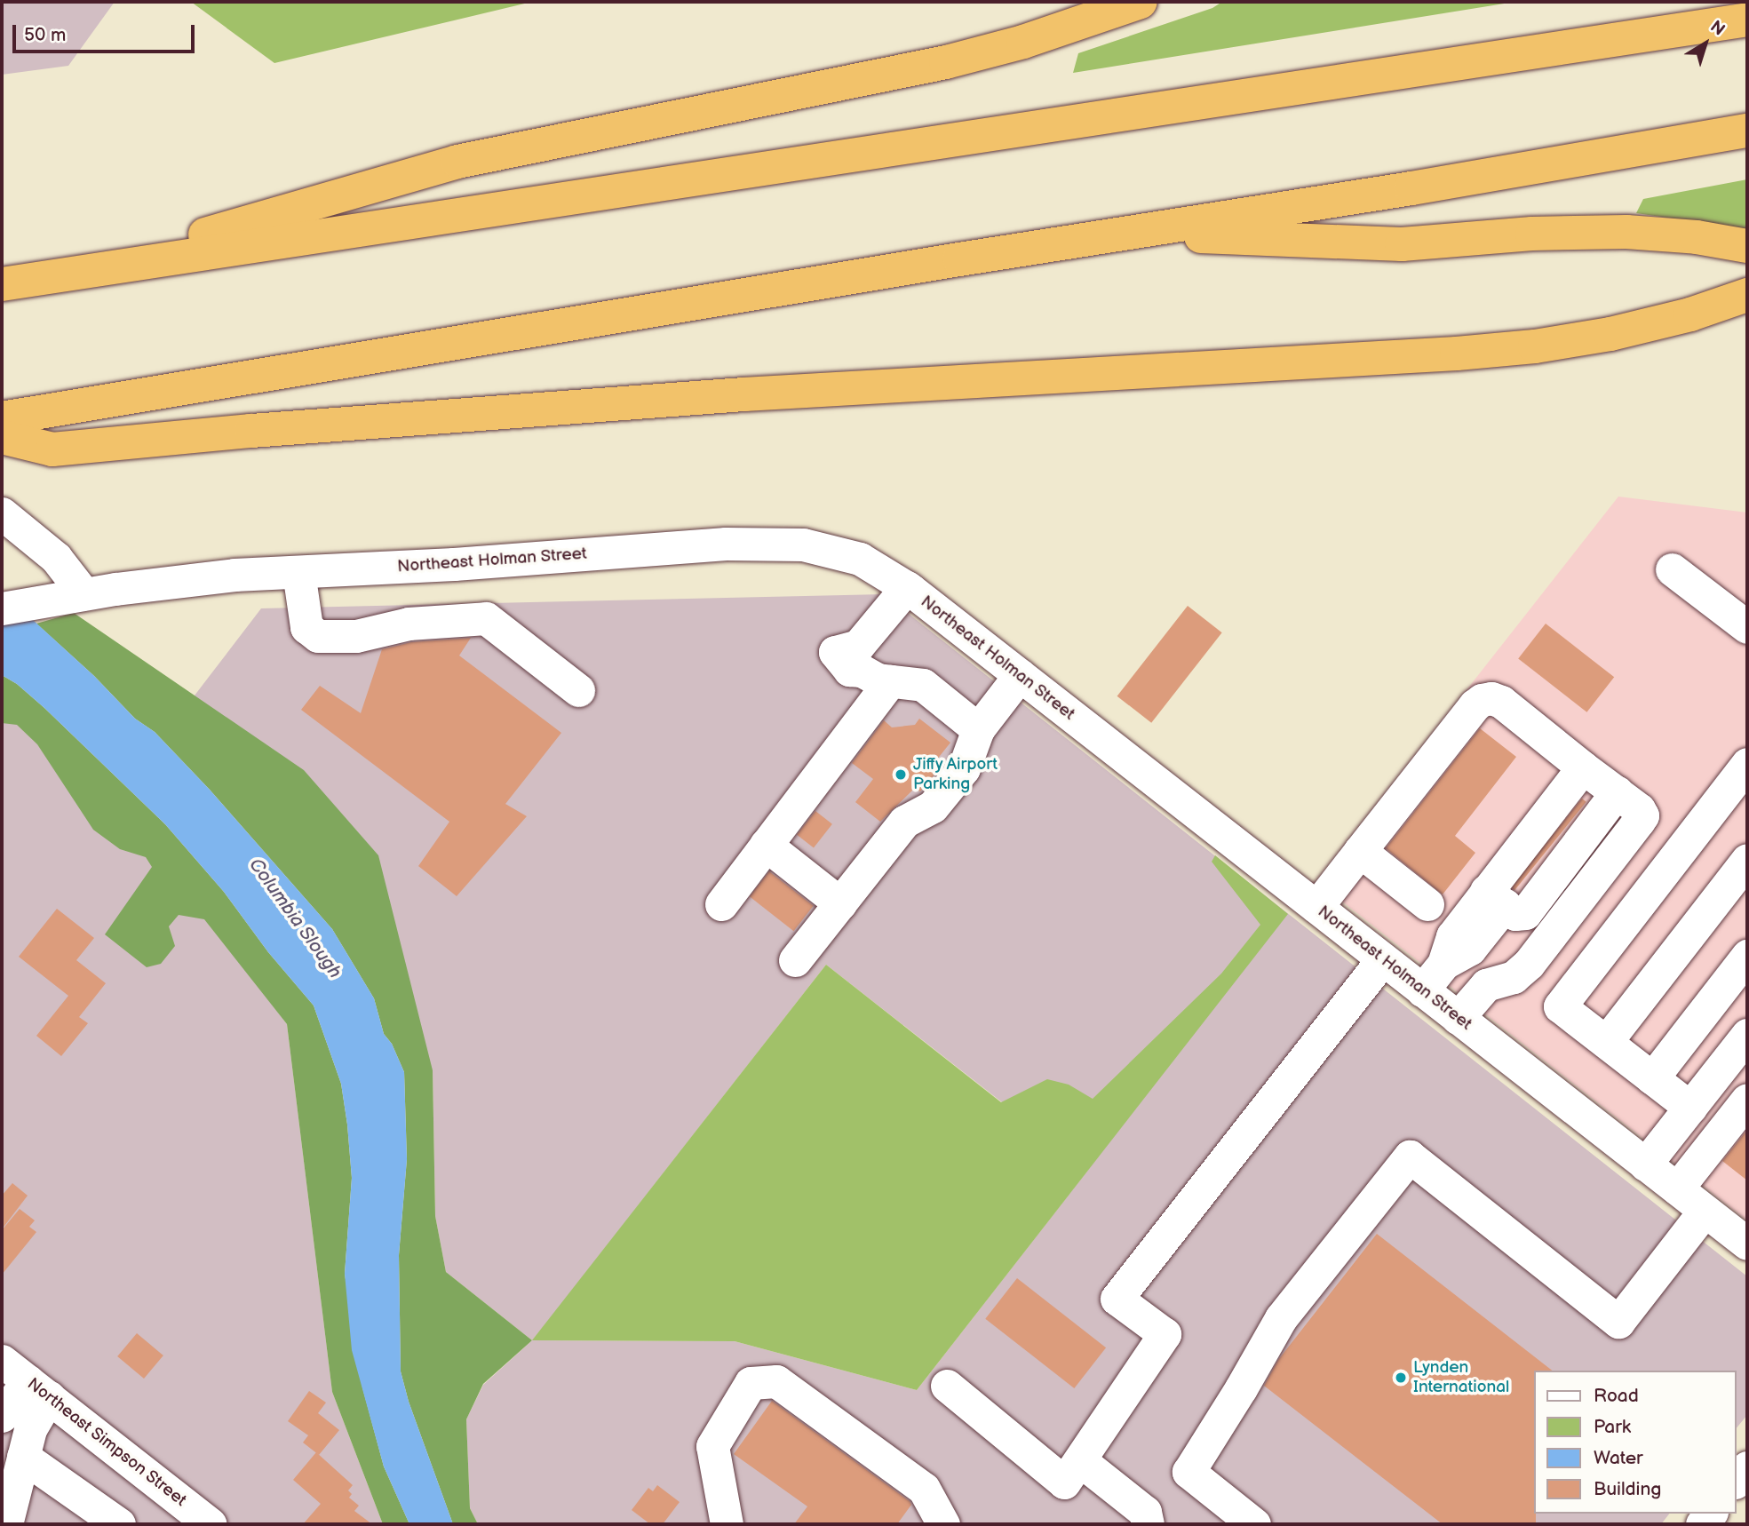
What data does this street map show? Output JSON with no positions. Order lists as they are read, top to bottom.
{
  "streets": {
    "street": ["Northeast Holman Street", "Northeast Simpson Street"]
  },
  "water": ["Columbia Slough"],
  "places": ["Jiffy Airport Parking", "Lynden International"],
  "legend": [
    "Road",
    "Park",
    "Water",
    "Building"
  ],
  "scale_bar": "50 m",
  "north": "top right"
}
